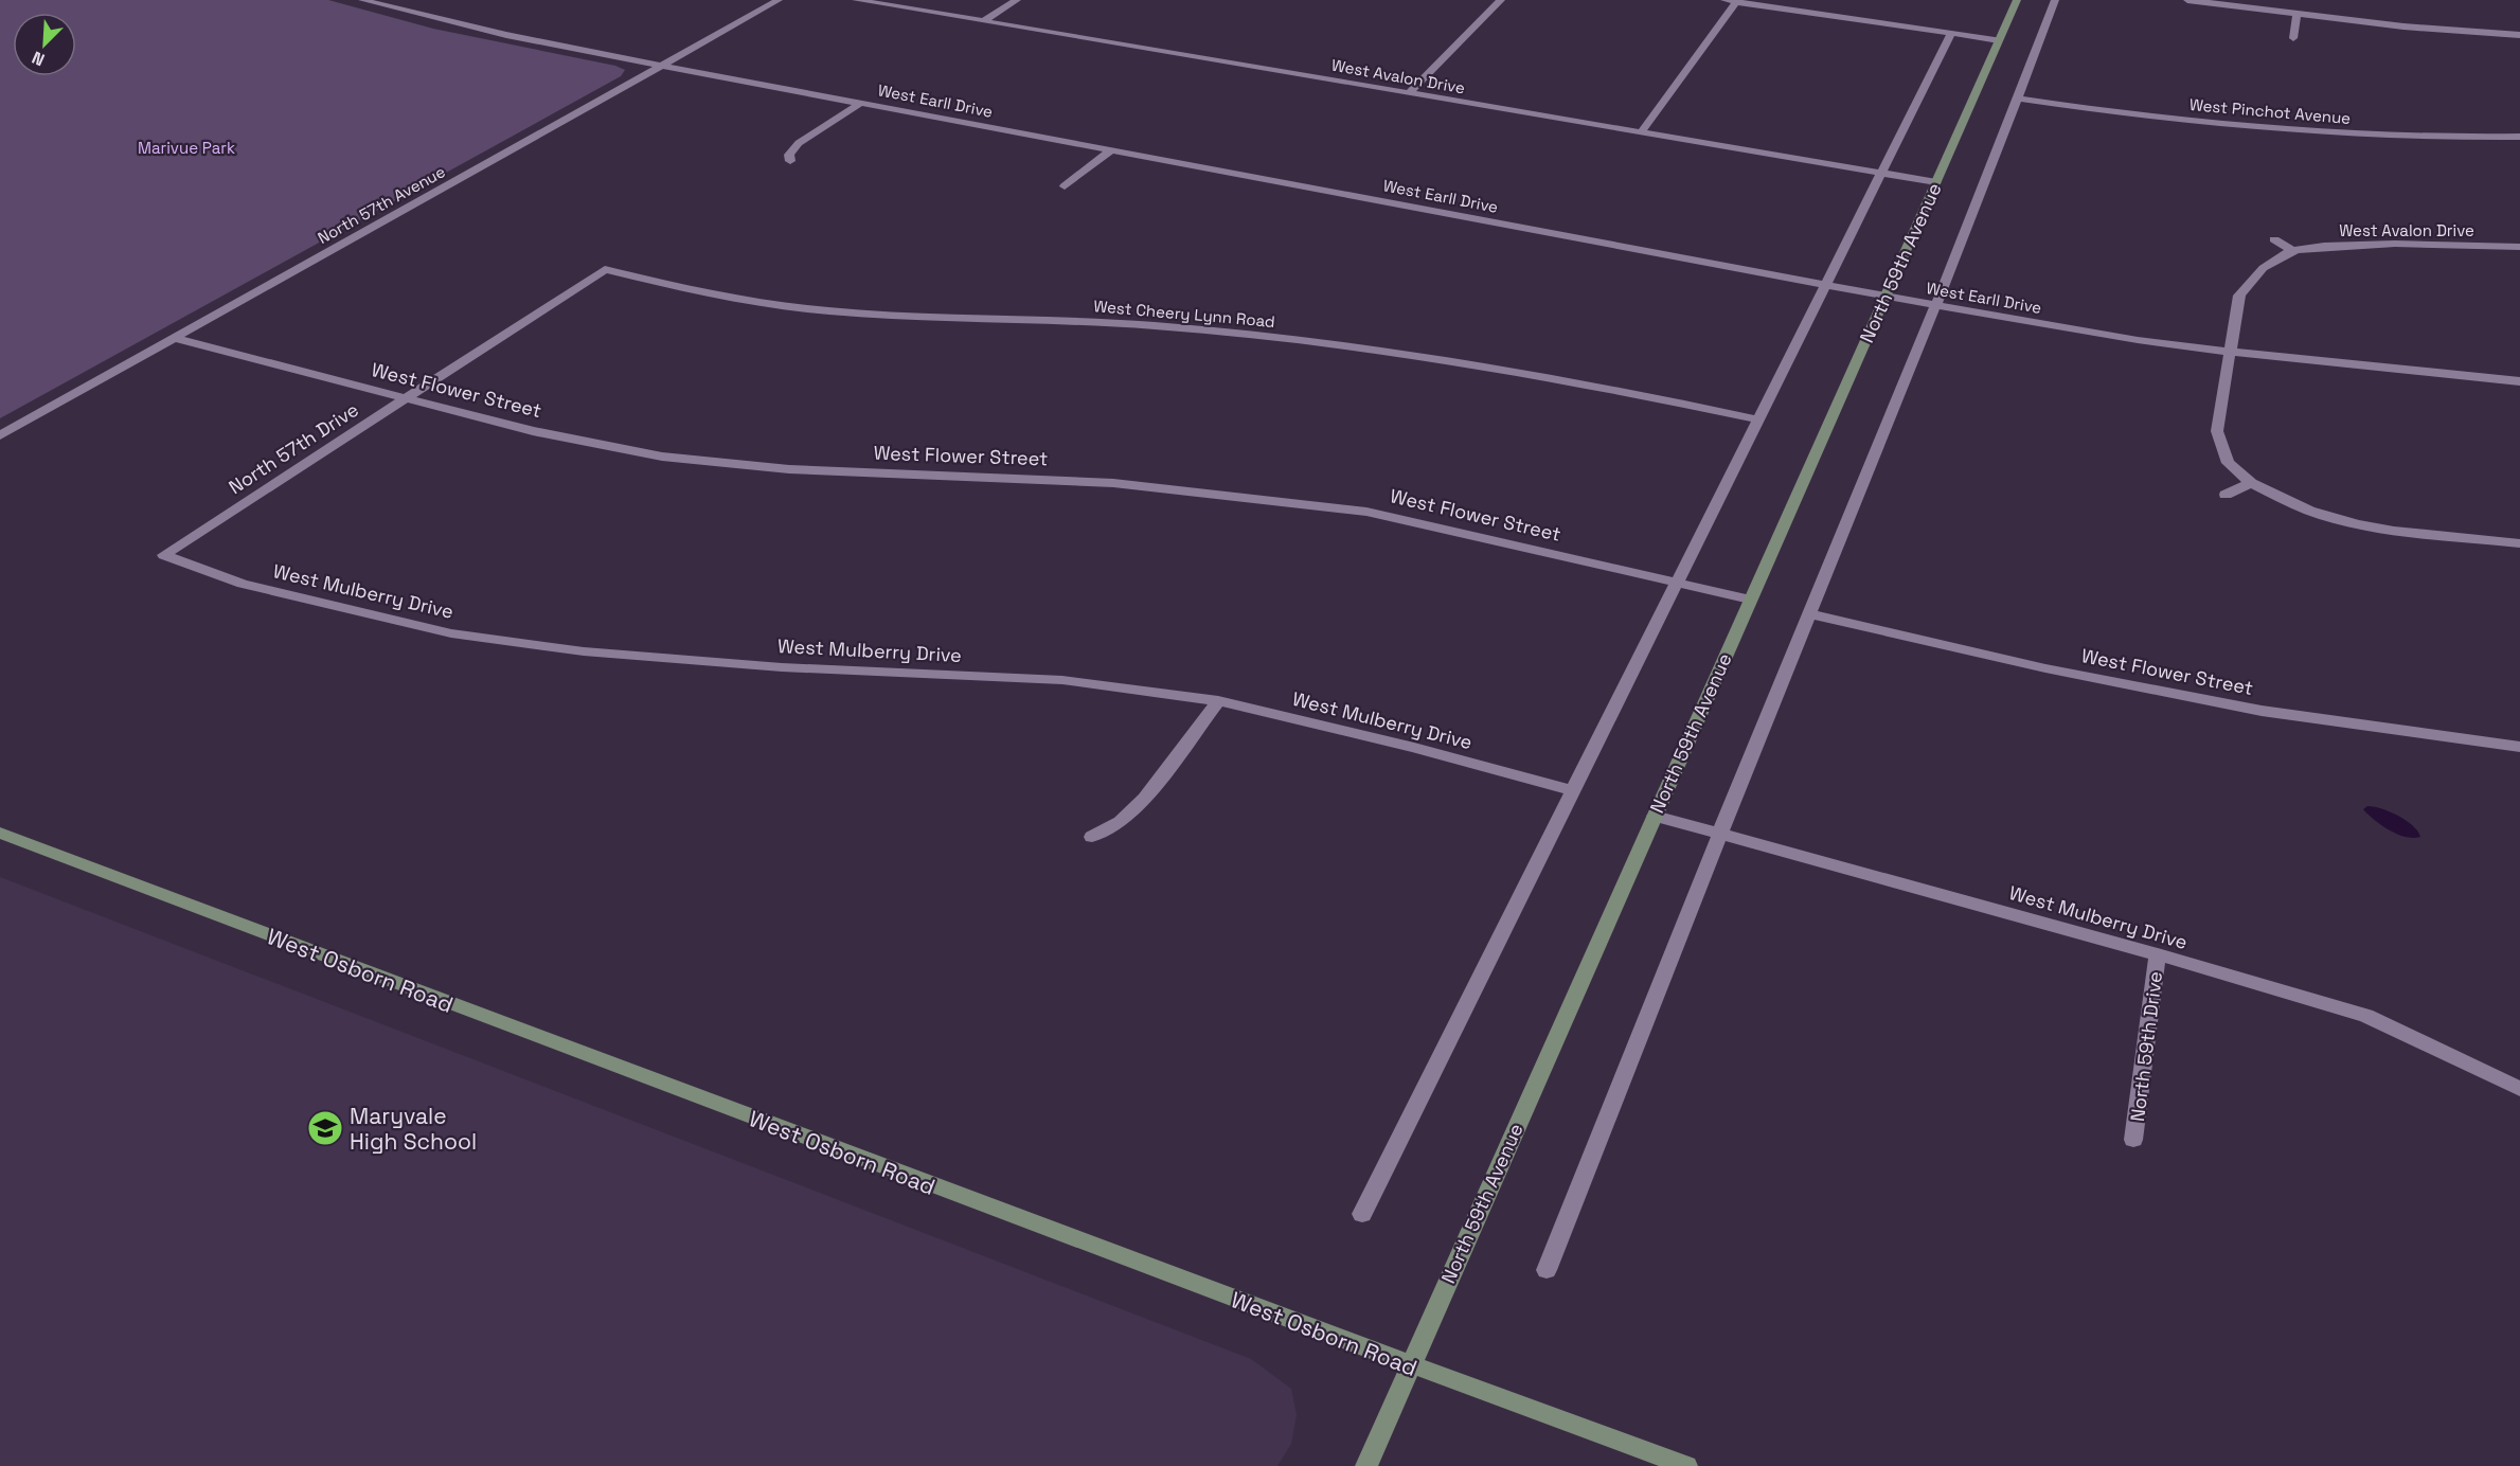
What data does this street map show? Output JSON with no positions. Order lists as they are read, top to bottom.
{
  "streets": {
    "main road": ["North 59th Avenue", "West Osborn Road"],
    "street": [
      "West Avalon Drive",
      "West Earll Drive",
      "West Pinchot Avenue",
      "North 57th Avenue",
      "West Cheery Lynn Road",
      "West Flower Street",
      "North 57th Drive",
      "West Mulberry Drive",
      "North 59th Drive"
    ]
  },
  "crossings": [
    ["West Avalon Drive", "West Earll Drive"],
    ["West Avalon Drive", "North 59th Avenue"],
    ["West Earll Drive", "North 57th Avenue"],
    ["West Earll Drive", "North 59th Avenue"],
    ["North 57th Avenue", "West Flower Street"],
    ["North 59th Avenue", "West Flower Street"],
    ["North 59th Avenue", "West Mulberry Drive"],
    ["North 59th Avenue", "West Osborn Road"],
    ["West Cheery Lynn Road", "North 57th Drive"],
    ["West Flower Street", "North 57th Drive"],
    ["North 57th Drive", "West Mulberry Drive"],
    ["West Mulberry Drive", "North 59th Drive"]
  ],
  "parks": ["Marivue Park"],
  "places": {
    "school or university": ["Maryvale High School"]
  },
  "north": "bottom left"
}
